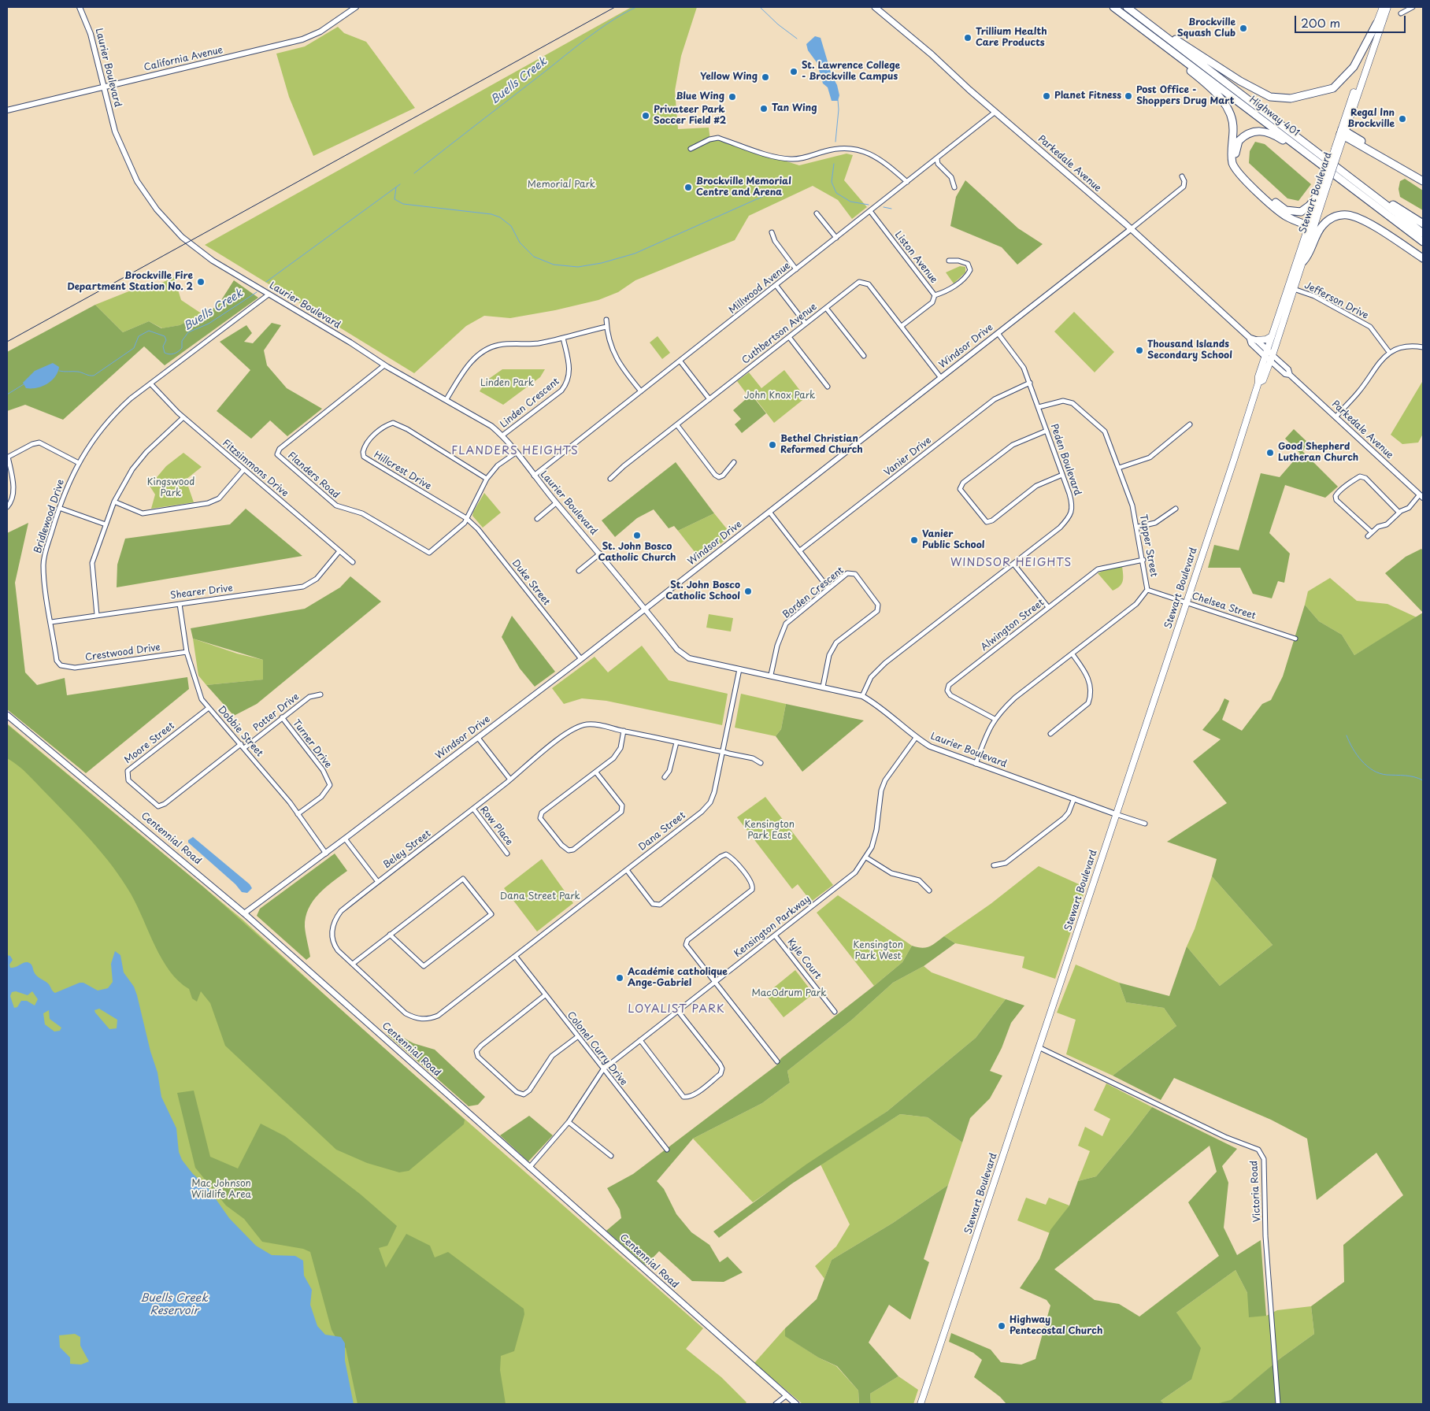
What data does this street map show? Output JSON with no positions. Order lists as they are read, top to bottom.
{
  "streets": {
    "highway": ["Highway 401"],
    "main road": ["Parkedale Avenue", "Stewart Boulevard", "Centennial Road"],
    "street": [
      "California Avenue",
      "Laurier Boulevard",
      "Liston Avenue",
      "Millwood Avenue",
      "Jefferson Drive",
      "Cuthbertson Avenue",
      "Windsor Drive",
      "Linden Crescent",
      "Vanier Drive",
      "Peden Boulevard",
      "Fitzsimmons Drive",
      "Hillcrest Drive",
      "Flanders Road",
      "Bridlewood Drive",
      "Tupper Street",
      "Duke Street",
      "Shearer Drive",
      "Borden Crescent",
      "Chelsea Street",
      "Alwington Street",
      "Crestwood Drive",
      "Potter Drive",
      "Dobbie Street",
      "Moore Street",
      "Turner Drive",
      "Row Place",
      "Dana Street",
      "Beley Street",
      "Kensington Parkway",
      "Kyle Court",
      "Colonel Curry Drive",
      "Victoria Road"
    ]
  },
  "crossings": [
    ["California Avenue", "Laurier Boulevard"],
    ["Laurier Boulevard", "Stewart Boulevard"],
    ["Laurier Boulevard", "Millwood Avenue"],
    ["Laurier Boulevard", "Windsor Drive"],
    ["Laurier Boulevard", "Linden Crescent"],
    ["Laurier Boulevard", "Peden Boulevard"],
    ["Laurier Boulevard", "Flanders Road"],
    ["Laurier Boulevard", "Bridlewood Drive"],
    ["Laurier Boulevard", "Tupper Street"],
    ["Laurier Boulevard", "Borden Crescent"],
    ["Laurier Boulevard", "Dana Street"],
    ["Laurier Boulevard", "Kensington Parkway"],
    ["Parkedale Avenue", "Stewart Boulevard"],
    ["Parkedale Avenue", "Millwood Avenue"],
    ["Parkedale Avenue", "Windsor Drive"],
    ["Stewart Boulevard", "Jefferson Drive"],
    ["Stewart Boulevard", "Chelsea Street"],
    ["Stewart Boulevard", "Victoria Road"],
    ["Liston Avenue", "Millwood Avenue"],
    ["Liston Avenue", "Cuthbertson Avenue"],
    ["Cuthbertson Avenue", "Windsor Drive"],
    ["Windsor Drive", "Peden Boulevard"],
    ["Windsor Drive", "Duke Street"],
    ["Windsor Drive", "Dobbie Street"],
    ["Windsor Drive", "Centennial Road"],
    ["Vanier Drive", "Peden Boulevard"],
    ["Peden Boulevard", "Tupper Street"],
    ["Fitzsimmons Drive", "Bridlewood Drive"],
    ["Fitzsimmons Drive", "Shearer Drive"],
    ["Hillcrest Drive", "Flanders Road"],
    ["Hillcrest Drive", "Duke Street"],
    ["Flanders Road", "Duke Street"],
    ["Bridlewood Drive", "Shearer Drive"],
    ["Bridlewood Drive", "Crestwood Drive"],
    ["Tupper Street", "Chelsea Street"],
    ["Tupper Street", "Alwington Street"],
    ["Shearer Drive", "Dobbie Street"],
    ["Crestwood Drive", "Dobbie Street"],
    ["Potter Drive", "Dobbie Street"],
    ["Potter Drive", "Moore Street"],
    ["Potter Drive", "Turner Drive"],
    ["Dobbie Street", "Moore Street"],
    ["Dobbie Street", "Turner Drive"],
    ["Row Place", "Beley Street"],
    ["Dana Street", "Beley Street"],
    ["Dana Street", "Colonel Curry Drive"],
    ["Centennial Road", "Kensington Parkway"],
    ["Beley Street", "Colonel Curry Drive"],
    ["Kensington Parkway", "Kyle Court"],
    ["Kensington Parkway", "Colonel Curry Drive"]
  ],
  "districts": ["FLANDERS HEIGHTS", "WINDSOR HEIGHTS", "LOYALIST PARK"],
  "water": ["Buells Creek", "Buells Creek Reservoir"],
  "parks": [
    "Memorial Park",
    "Linden Park",
    "John Knox Park",
    "Kingswood Park",
    "Kensington Park East",
    "Dana Street Park",
    "Kensington Park West",
    "MacOdrum Park",
    "Mac Johnson Wildlife Area"
  ],
  "places": [
    "Brockville Squash Club",
    "Trillium Health Care Products",
    "St. Lawrence College - Brockville Campus",
    "Yellow Wing",
    "Planet Fitness",
    "Post Office - Shoppers Drug Mart",
    "Blue Wing",
    "Tan Wing",
    "Privateer Park Soccer Field #2",
    "Regal Inn Brockville",
    "Brockville Memorial Centre and Arena",
    "Brockville Fire Department Station No. 2",
    "Thousand Islands Secondary School",
    "Bethel Christian Reformed Church",
    "Good Shepherd Lutheran Church",
    "St. John Bosco Catholic Church",
    "Vanier Public School",
    "St. John Bosco Catholic School",
    "Académie catholique Ange-Gabriel",
    "Highway Pentecostal Church"
  ],
  "scale_bar": "200 m"
}
